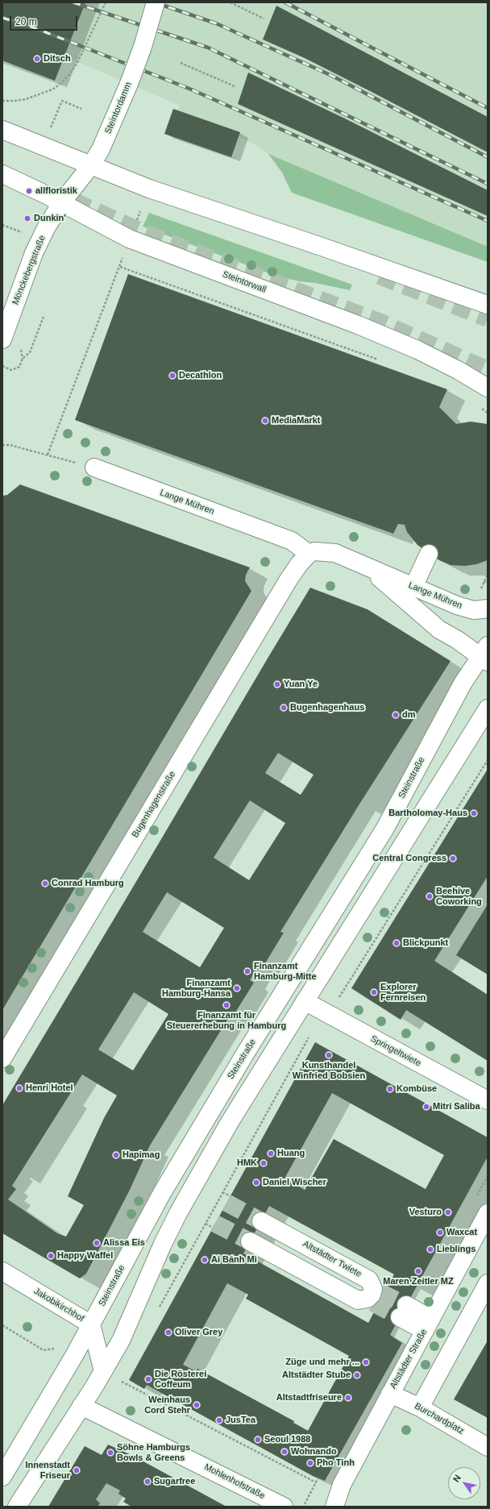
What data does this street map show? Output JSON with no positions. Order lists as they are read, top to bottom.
{
  "streets": {
    "main road": [
      "Steintordamm",
      "Mönckebergstraße",
      "Steintorwall",
      "Lange Mühren",
      "Steinstraße",
      "Bugenhagenstraße",
      "Springeltwiete",
      "Altstädter Twiete",
      "Jakobikirchhof",
      "Altstädter Straße",
      "Burchardplatz",
      "Mohlenhofstraße"
    ]
  },
  "crossings": [
    ["Steintordamm", "Mönckebergstraße"],
    ["Steintordamm", "Steintorwall"],
    ["Mönckebergstraße", "Steintorwall"],
    ["Lange Mühren", "Steinstraße"],
    ["Lange Mühren", "Bugenhagenstraße"],
    ["Steinstraße", "Jakobikirchhof"],
    ["Altstädter Straße", "Burchardplatz"]
  ],
  "places": [
    "Ditsch",
    "allfloristik",
    "Dunkin'",
    "Decathlon",
    "MediaMarkt",
    "Yuan Ye",
    "Bugenhagenhaus",
    "dm",
    "Bartholomay-Haus",
    "Central Congress",
    "Conrad Hamburg",
    "Beehive Coworking",
    "Blickpunkt",
    "Finanzamt Hamburg-Mitte",
    "Finanzamt Hamburg-Hansa",
    "Explorer Fernreisen",
    "Finanzamt für Steuererhebung in Hamburg",
    "Kunsthandel Winfried Bobsien",
    "Henri Hotel",
    "Kombüse",
    "Mitri Saliba",
    "Huang",
    "Hapimag",
    "HMK",
    "Daniel Wischer",
    "Vesturo",
    "Waxcat",
    "Alissa Eis",
    "Lieblings",
    "Happy Waffel",
    "Ai Bánh Mì",
    "Maren Zeitler MZ",
    "Oliver Grey",
    "Züge und mehr ...",
    "Altstädter Stube",
    "Die Rösterei Coffeum",
    "Altstadtfriseure",
    "Weinhaus Cord Stehr",
    "JusTea",
    "Seoul 1988",
    "Wohnando",
    "Söhne Hamburgs Bowls & Greens",
    "Pho Tinh",
    "Innenstadt Friseur",
    "Sugarfree"
  ],
  "scale_bar": "20 m",
  "north": "top left"
}
